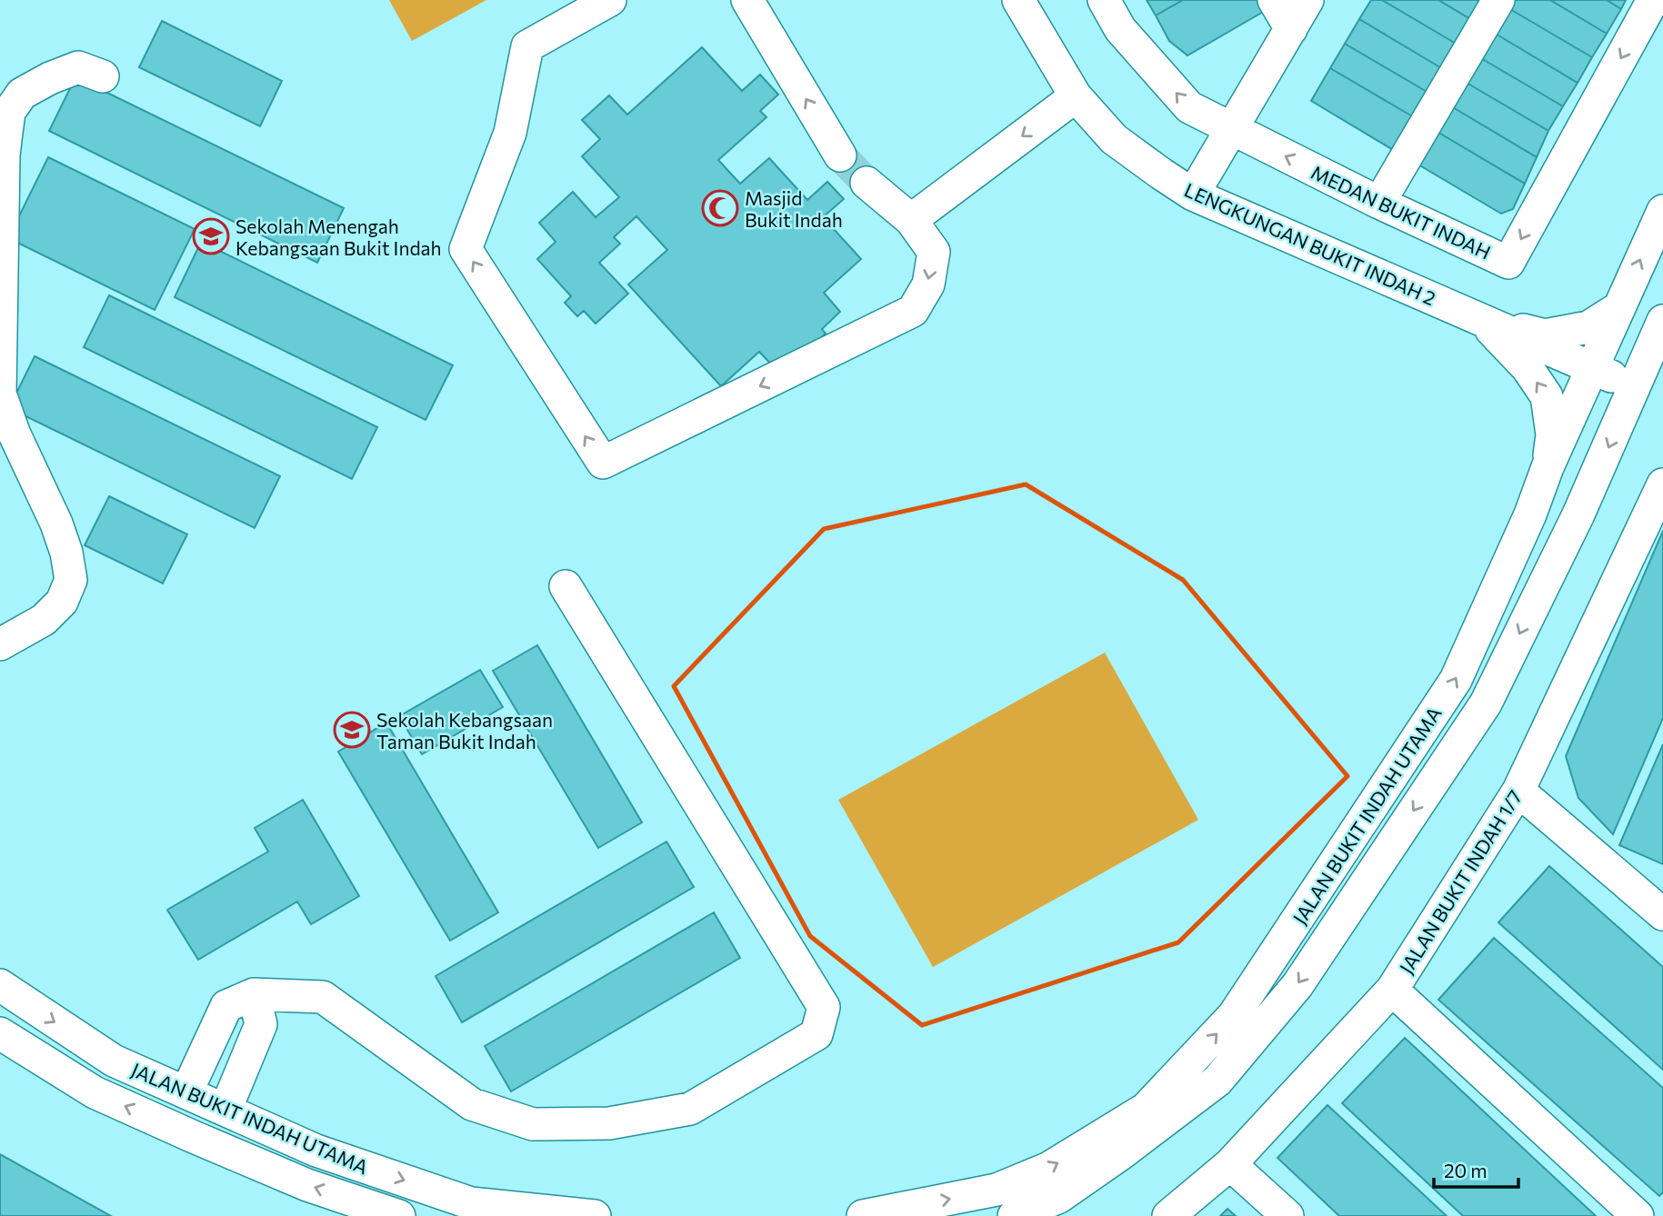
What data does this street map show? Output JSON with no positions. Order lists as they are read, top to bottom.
{
  "streets": {
    "street": [
      "MEDAN BUKIT INDAH",
      "LENGKUNGAN BUKIT INDAH 2",
      "JALAN BUKIT INDAH UTAMA",
      "JALAN BUKIT INDAH 1/7"
    ]
  },
  "crossings": [
    ["LENGKUNGAN BUKIT INDAH 2", "JALAN BUKIT INDAH UTAMA"]
  ],
  "places": {
    "mosque": ["Masjid Bukit Indah"],
    "school or university": ["Sekolah Menengah Kebangsaan Bukit Indah", "Sekolah Kebangsaan Taman Bukit Indah"]
  },
  "scale_bar": "20 m"
}
